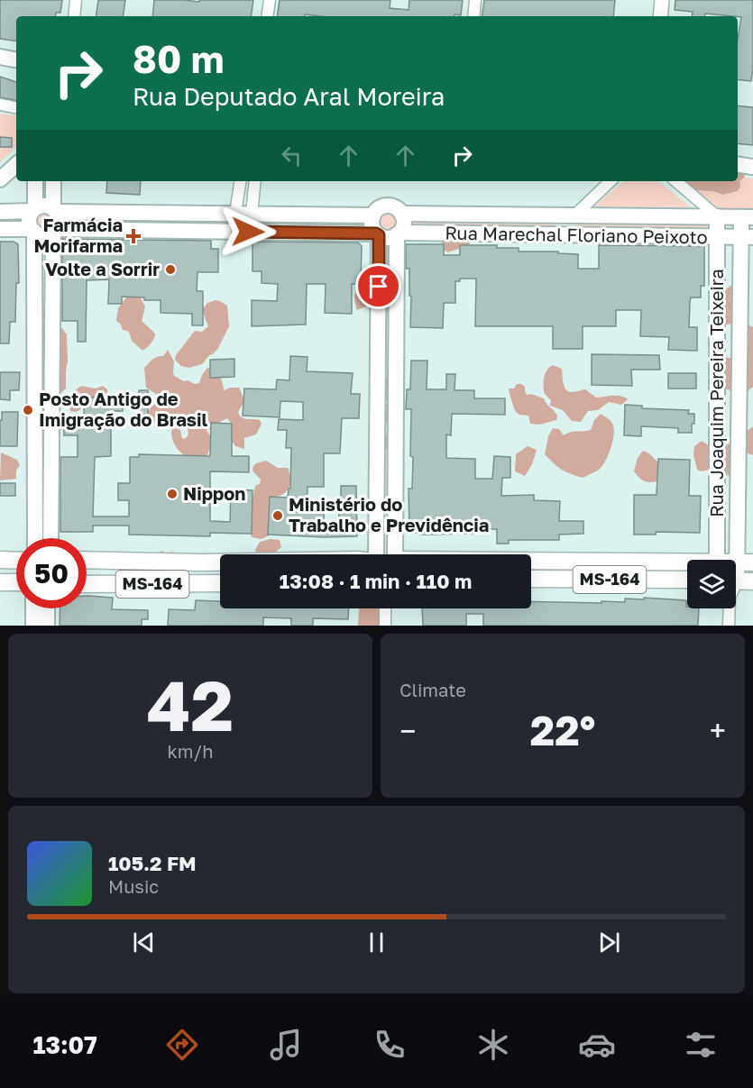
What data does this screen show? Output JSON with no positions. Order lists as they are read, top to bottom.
{
  "streets": {
    "main road": ["Rua Marechal Floriano Peixoto", "Rua Joaquim Pereira Teixeira", "MS-164"]
  },
  "crossings": [
    ["Rua Marechal Floriano Peixoto", "Rua Joaquim Pereira Teixeira"]
  ],
  "places": {
    "health": ["Farmácia Morifarma"],
    "other": [
      "Volte a Sorrir",
      "Posto Antigo de Imigração do Brasil",
      "Nippon",
      "Ministério do Trabalho e Previdência"
    ]
  },
  "page": {
    "turn": ["80 m", "Rua Deputado Aral Moreira"],
    "limit": "50",
    "trip": "13:08 · 1 min · 110 m",
    "tile": [
      ["42", "km/h"],
      "Climate"
    ],
    "heat": ["−", "22°", "+"],
    "song": ["105.2 FM", "Music"],
    "tabs": "13:07"
  }
}
